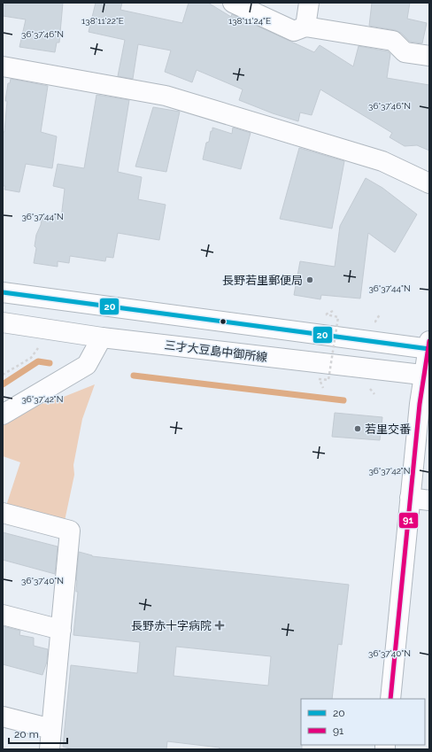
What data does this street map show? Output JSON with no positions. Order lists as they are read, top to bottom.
{
  "streets": {
    "street": ["三才大豆島中御所線"]
  },
  "places": {
    "other": ["長野若里郵便局", "若里交番"],
    "health": ["長野赤十字病院"]
  },
  "lines": ["transit line 20", "transit line 91"],
  "legend": ["20", "91"],
  "scale_bar": "20 m",
  "coordinates": [
    "138°11'24\"E",
    "138°11'22\"E",
    "36°37'46\"N",
    "36°37'44\"N",
    "36°37'42\"N",
    "36°37'40\"N"
  ]
}
